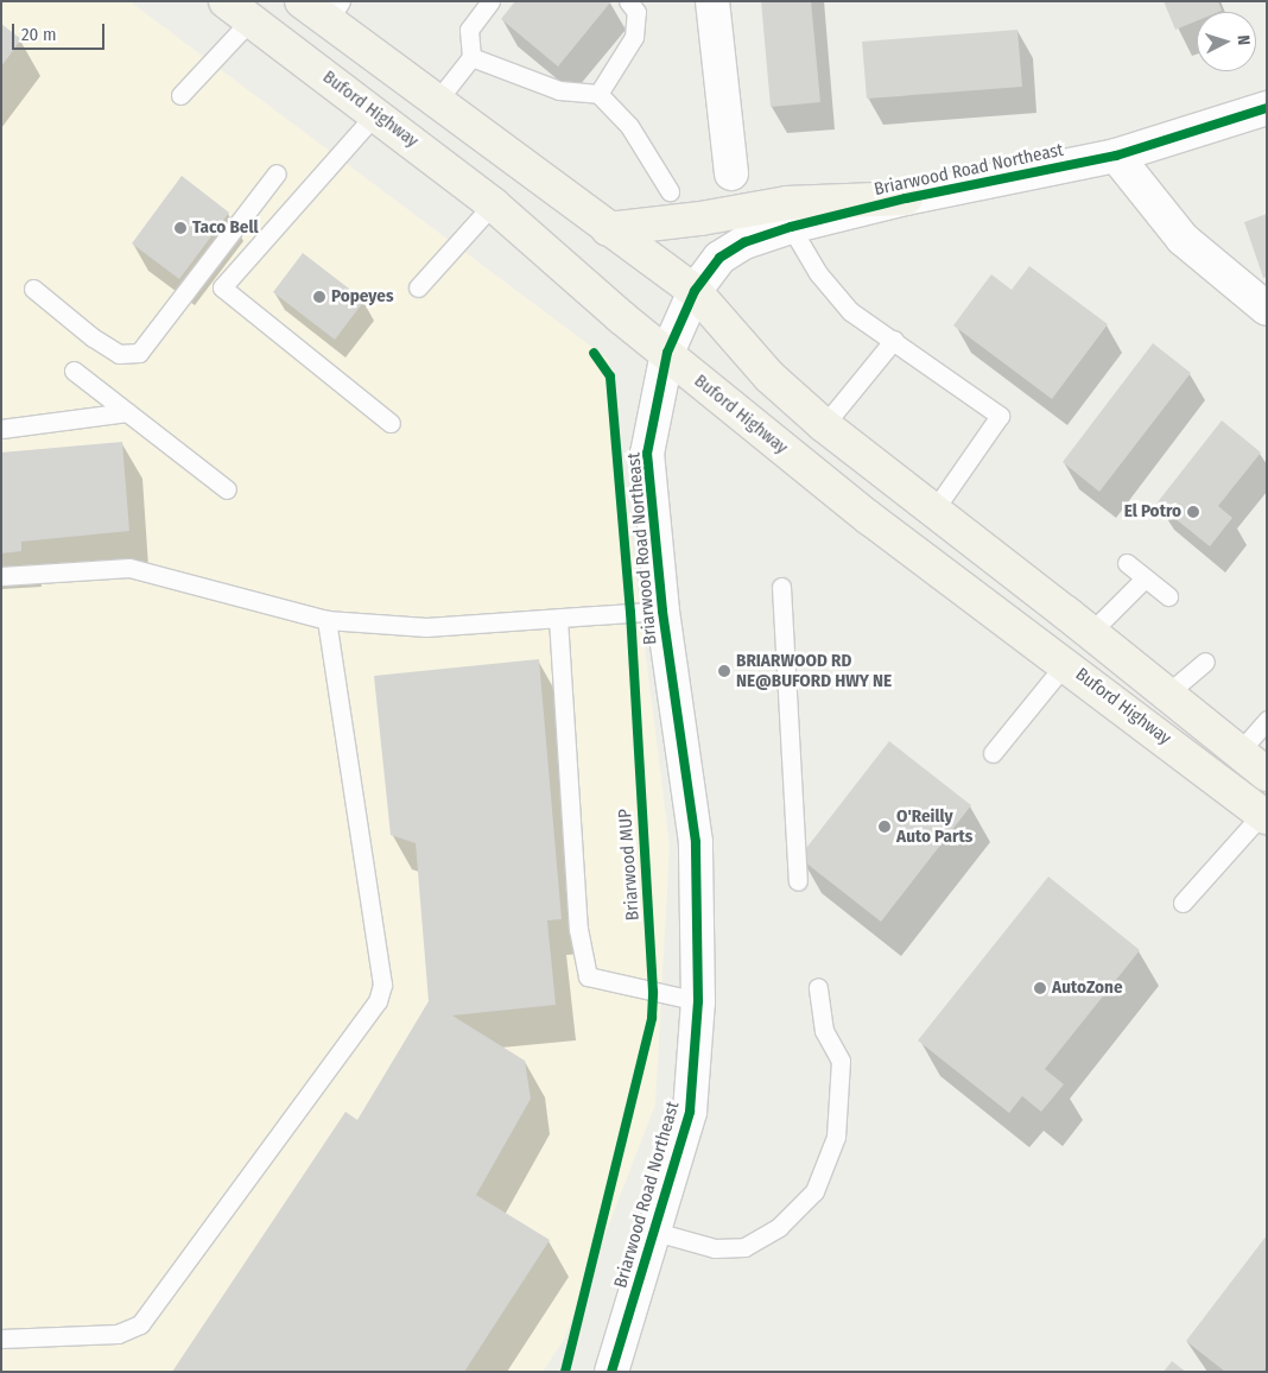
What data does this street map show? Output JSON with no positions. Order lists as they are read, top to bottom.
{
  "streets": {
    "main road": ["Buford Highway"],
    "street": ["Briarwood Road Northeast"],
    "cycle path": ["Briarwood MUP"]
  },
  "crossings": [
    ["Buford Highway", "Briarwood Road Northeast"]
  ],
  "places": [
    "Taco Bell",
    "Popeyes",
    "El Potro",
    "BRIARWOOD RD NE@BUFORD HWY NE",
    "O'Reilly Auto Parts",
    "AutoZone"
  ],
  "scale_bar": "20 m",
  "north": "right"
}
